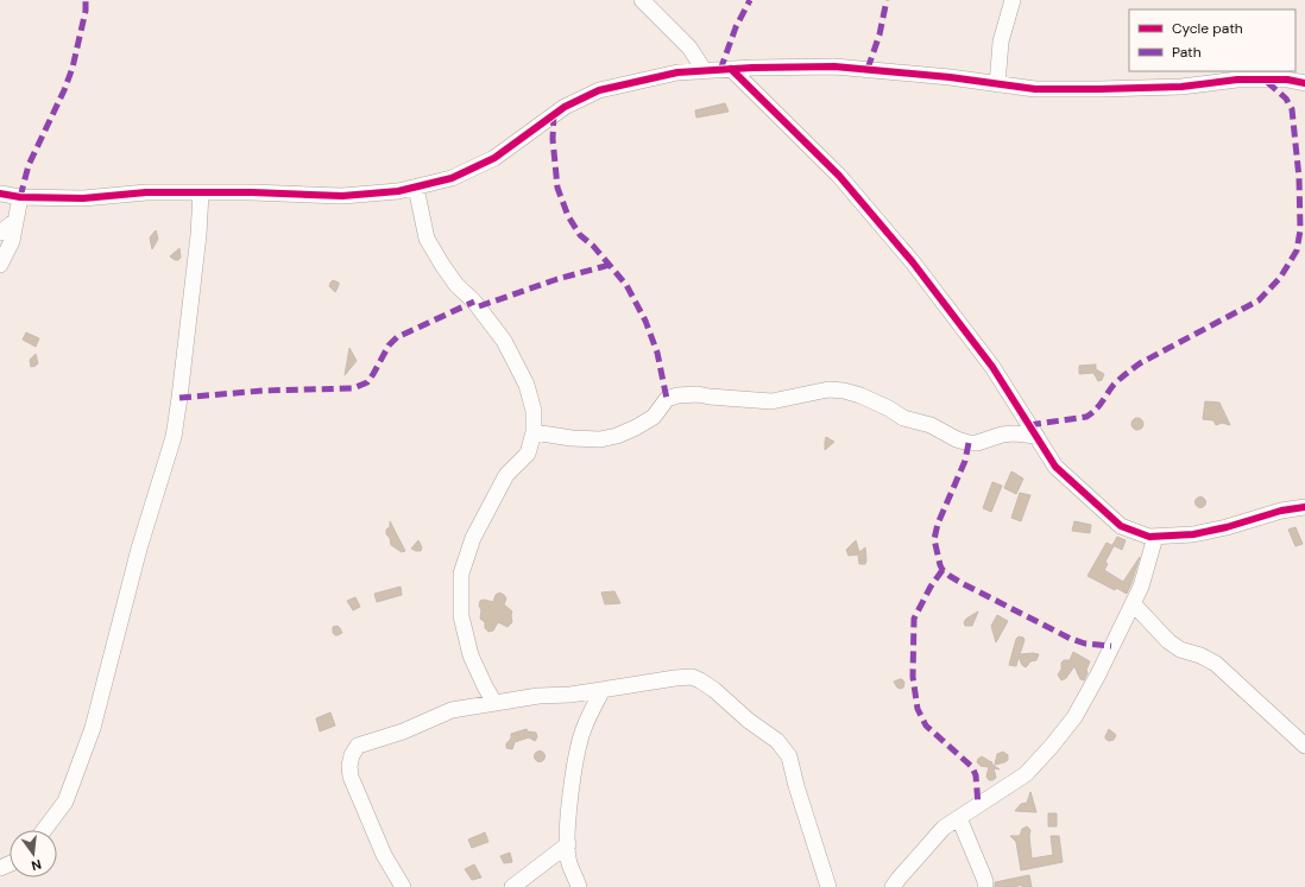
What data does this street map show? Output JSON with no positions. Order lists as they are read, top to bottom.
{
  "legend": ["Cycle path", "Path"],
  "north": "bottom"
}
